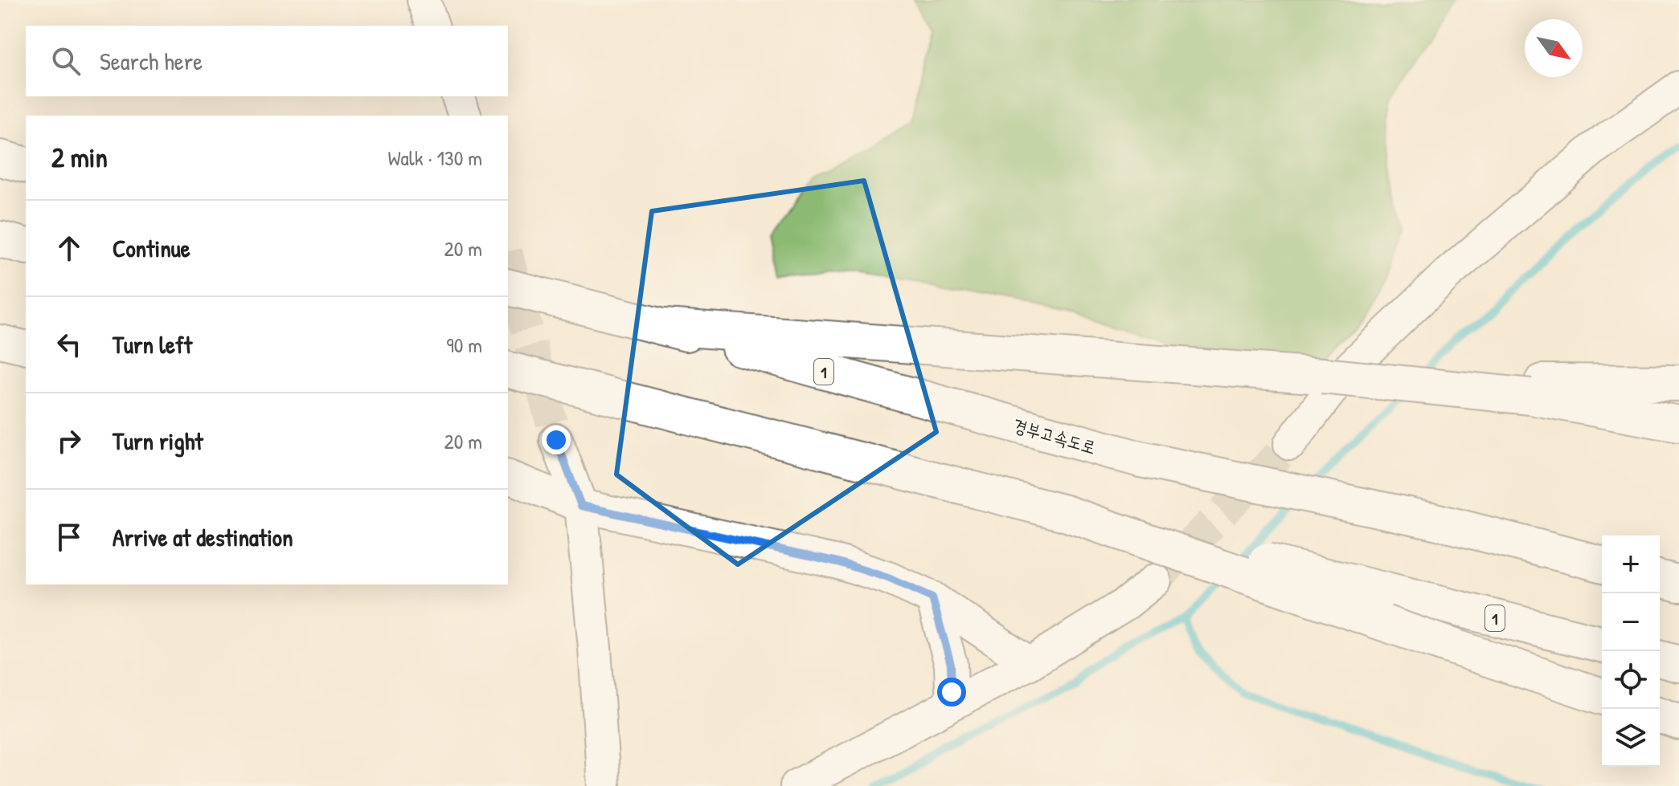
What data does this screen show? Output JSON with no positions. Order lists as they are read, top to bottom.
{
  "streets": {
    "highway": ["1", "경부고속도로"]
  },
  "north": "bottom right",
  "page": {
    "search": "Search here",
    "heading": ["2 min", "Walk · 130 m"],
    "list": [
      ["Continue", "20 m"],
      ["Turn left", "90 m"],
      ["Turn right", "20 m"],
      "Arrive at destination"
    ],
    "map_buttons": ["+", "−"]
  }
}
